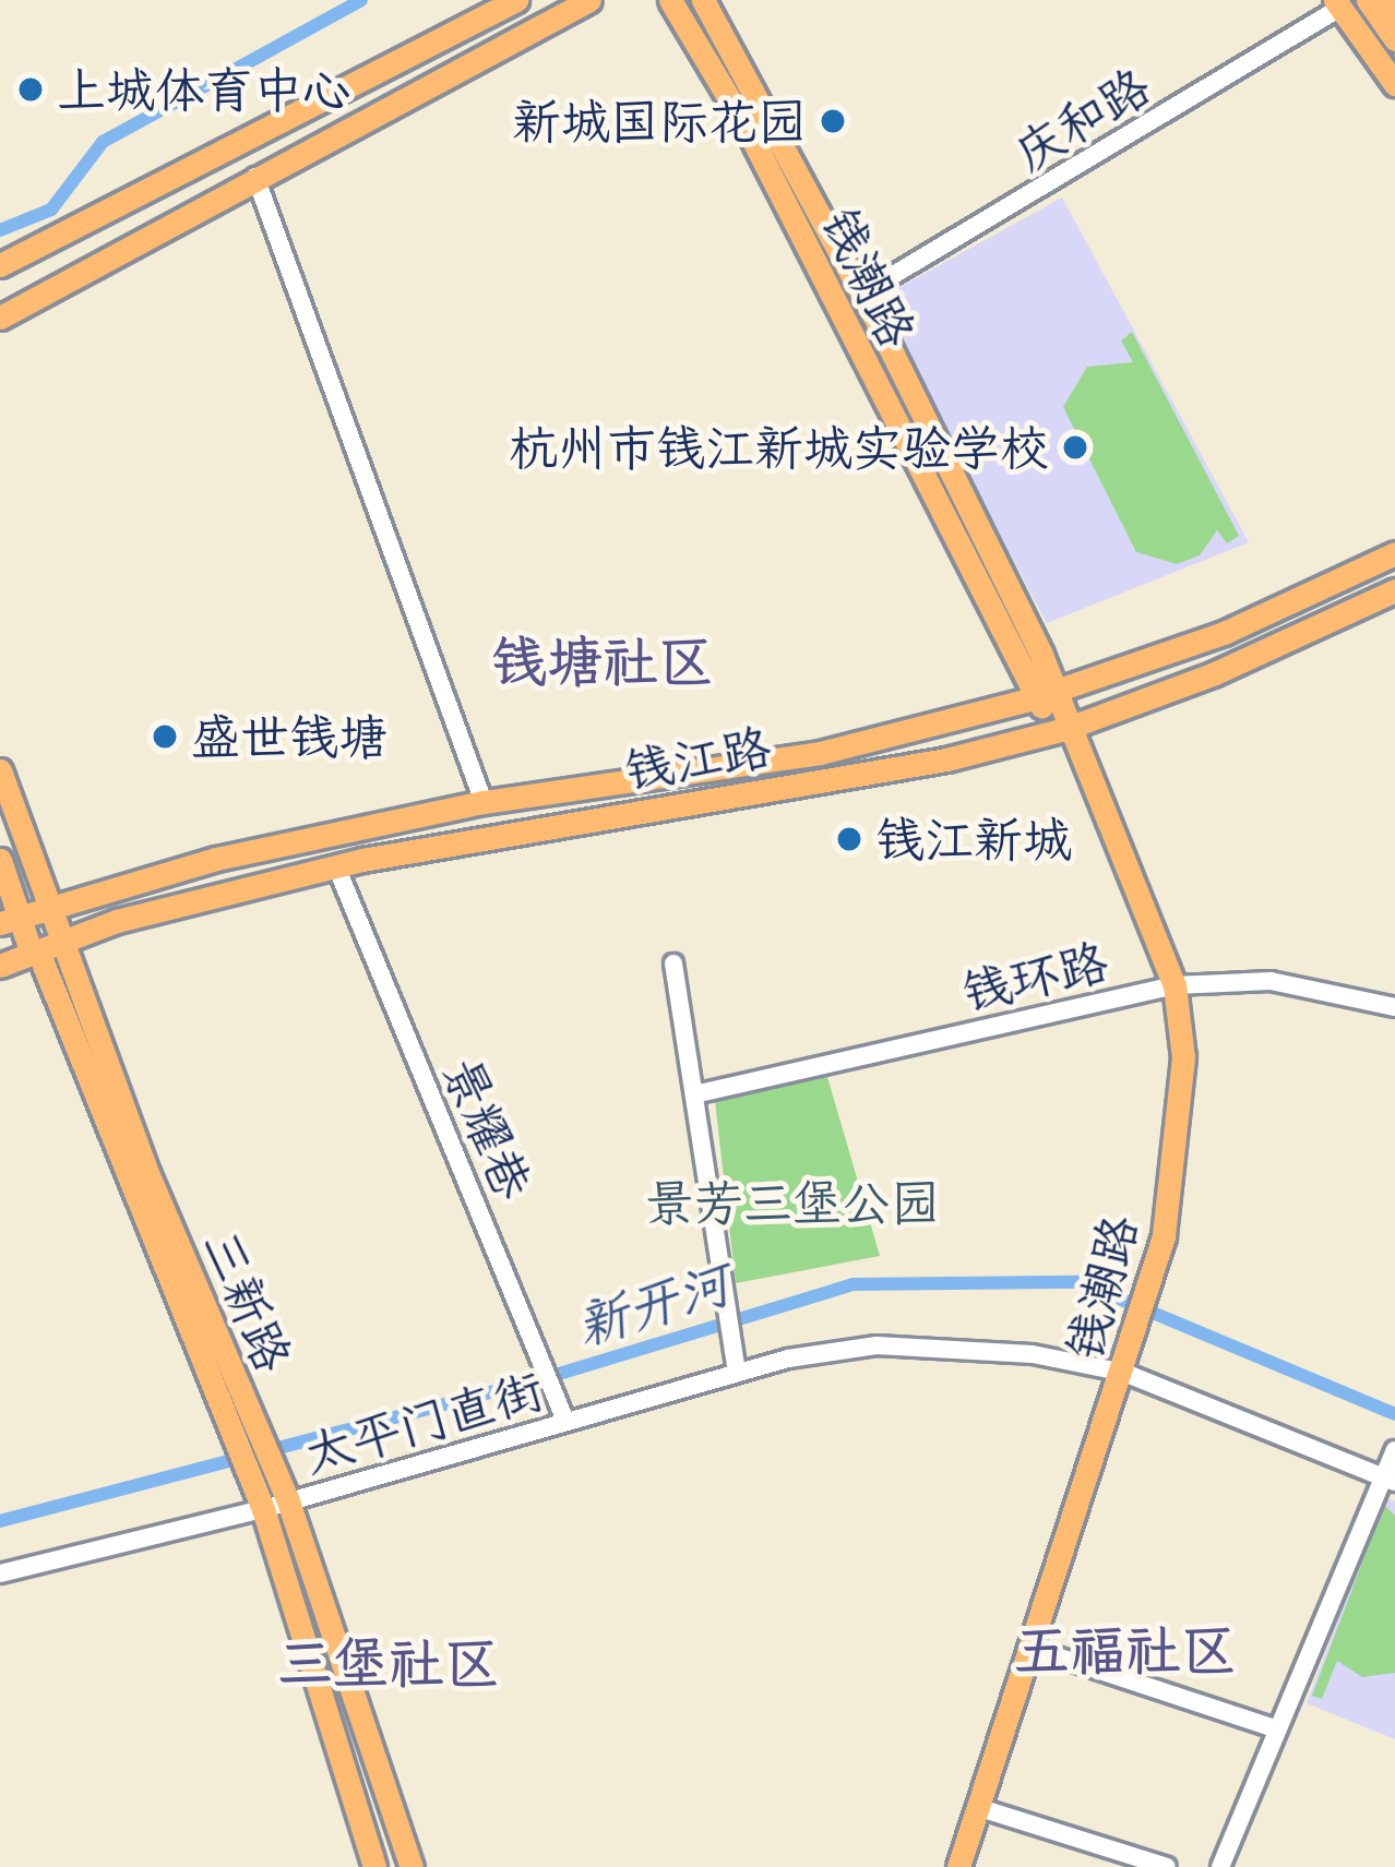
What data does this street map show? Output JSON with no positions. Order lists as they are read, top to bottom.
{
  "streets": {
    "main road": ["钱潮路", "钱江路", "三新路"],
    "street": [
      "庆和路",
      "钱环路",
      "景耀巷",
      "太平门直街"
    ]
  },
  "crossings": [
    ["庆和路", "钱潮路"],
    ["钱潮路", "钱江路"],
    ["钱潮路", "钱环路"],
    ["钱潮路", "太平门直街"],
    ["钱江路", "景耀巷"],
    ["钱江路", "三新路"],
    ["景耀巷", "太平门直街"],
    ["三新路", "太平门直街"]
  ],
  "districts": ["钱塘社区", "五福社区", "三堡社区"],
  "water": ["新开河"],
  "parks": ["景芳三堡公园"],
  "places": [
    "上城体育中心",
    "新城国际花园",
    "杭州市钱江新城实验学校",
    "盛世钱塘",
    "钱江新城"
  ]
}
